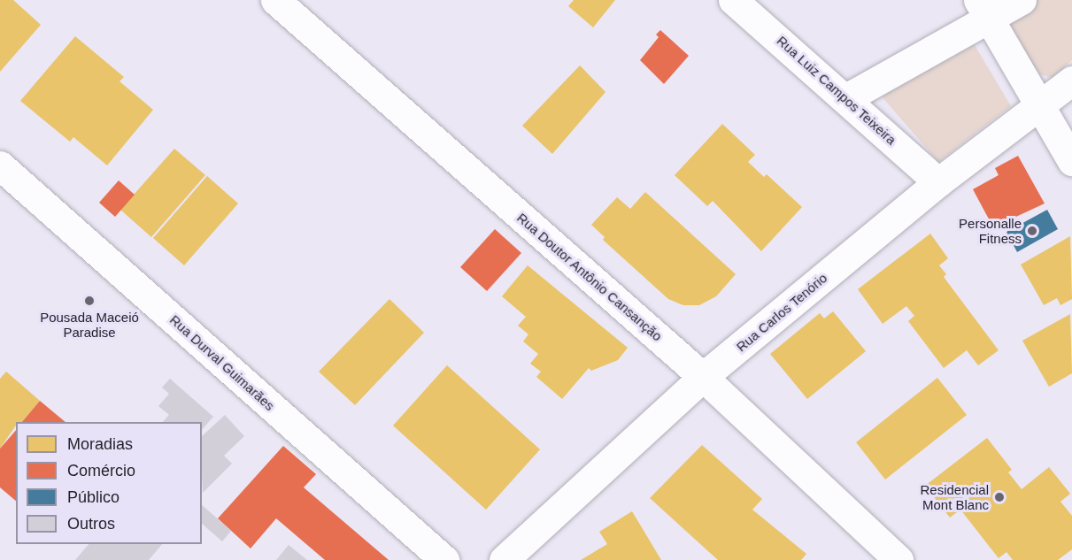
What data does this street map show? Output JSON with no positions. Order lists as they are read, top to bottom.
{
  "streets": {
    "street": [
      "Rua Luiz Campos Teixeira",
      "Rua Doutor Antônio Cansanção",
      "Rua Carlos Tenório",
      "Rua Durval Guimarães"
    ]
  },
  "crossings": [
    ["Rua Luiz Campos Teixeira", "Rua Carlos Tenório"],
    ["Rua Doutor Antônio Cansanção", "Rua Carlos Tenório"]
  ],
  "places": ["Personalle Fitness", "Pousada Maceió Paradise", "Residencial Mont Blanc"],
  "legend": [
    "Moradias",
    "Comércio",
    "Público",
    "Outros"
  ]
}
